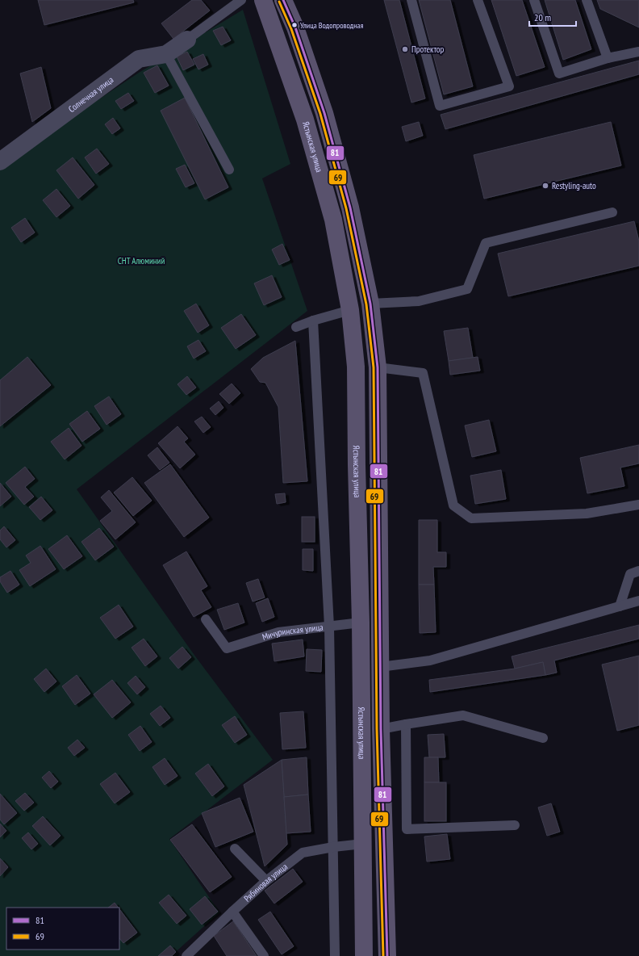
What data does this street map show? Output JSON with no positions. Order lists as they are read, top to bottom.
{
  "streets": {
    "main road": ["Ястынская улица"],
    "street": ["Солнечная улица"],
    "lane": ["Мичуринская улица", "Рябиновая улица"]
  },
  "crossings": [
    ["Ястынская улица", "Мичуринская улица"],
    ["Ястынская улица", "Рябиновая улица"]
  ],
  "parks": ["СНТ Алюминий"],
  "places": ["Улица Водопроводная", "Протектор", "Restyling-auto"],
  "lines": ["transit line 81", "transit line 69"],
  "legend": ["81", "69"],
  "scale_bar": "20 m"
}
